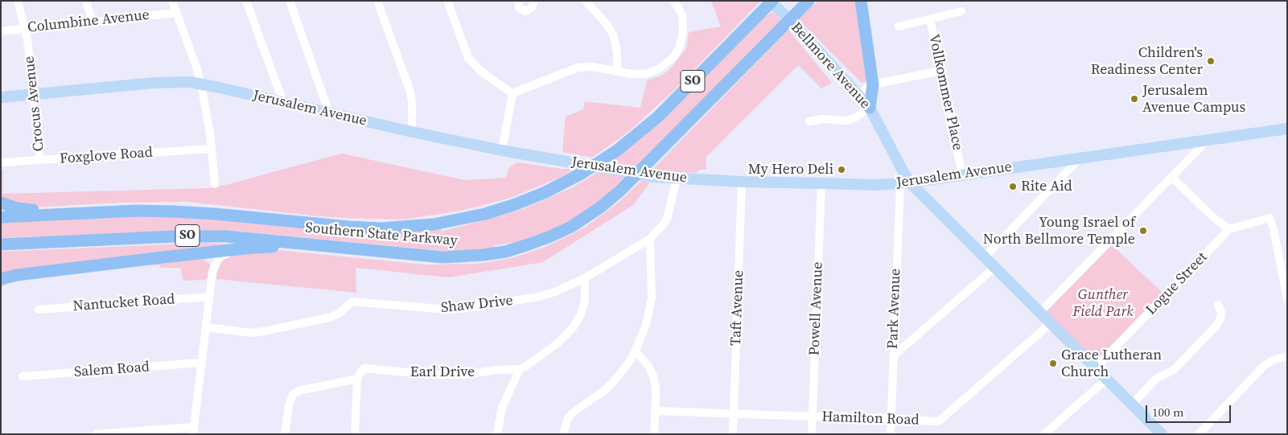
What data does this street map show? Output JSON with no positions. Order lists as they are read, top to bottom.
{
  "streets": {
    "highway": ["SO", "Southern State Parkway"],
    "main road": ["Bellmore Avenue", "Jerusalem Avenue"],
    "street": [
      "Columbine Avenue",
      "Vollkommer Place",
      "Crocus Avenue",
      "Foxglove Road",
      "Logue Street",
      "Nantucket Road",
      "Shaw Drive",
      "Taft Avenue",
      "Powell Avenue",
      "Park Avenue",
      "Salem Road",
      "Earl Drive",
      "Hamilton Road"
    ]
  },
  "crossings": [
    ["Columbine Avenue", "Crocus Avenue"],
    ["Bellmore Avenue", "Jerusalem Avenue"],
    ["Bellmore Avenue", "Southern State Parkway"],
    ["Bellmore Avenue", "Logue Street"],
    ["Bellmore Avenue", "Park Avenue"],
    ["Bellmore Avenue", "Hamilton Road"],
    ["Vollkommer Place", "Jerusalem Avenue"],
    ["Crocus Avenue", "Jerusalem Avenue"],
    ["Crocus Avenue", "Foxglove Road"],
    ["Jerusalem Avenue", "Shaw Drive"],
    ["Jerusalem Avenue", "Taft Avenue"],
    ["Jerusalem Avenue", "Powell Avenue"],
    ["Jerusalem Avenue", "Park Avenue"],
    ["Taft Avenue", "Hamilton Road"],
    ["Powell Avenue", "Hamilton Road"],
    ["Park Avenue", "Hamilton Road"]
  ],
  "parks": ["Gunther Field Park"],
  "places": [
    "Children's Readiness Center",
    "Jerusalem Avenue Campus",
    "My Hero Deli",
    "Rite Aid",
    "Young Israel of North Bellmore Temple",
    "Grace Lutheran Church"
  ],
  "scale_bar": "100 m"
}
